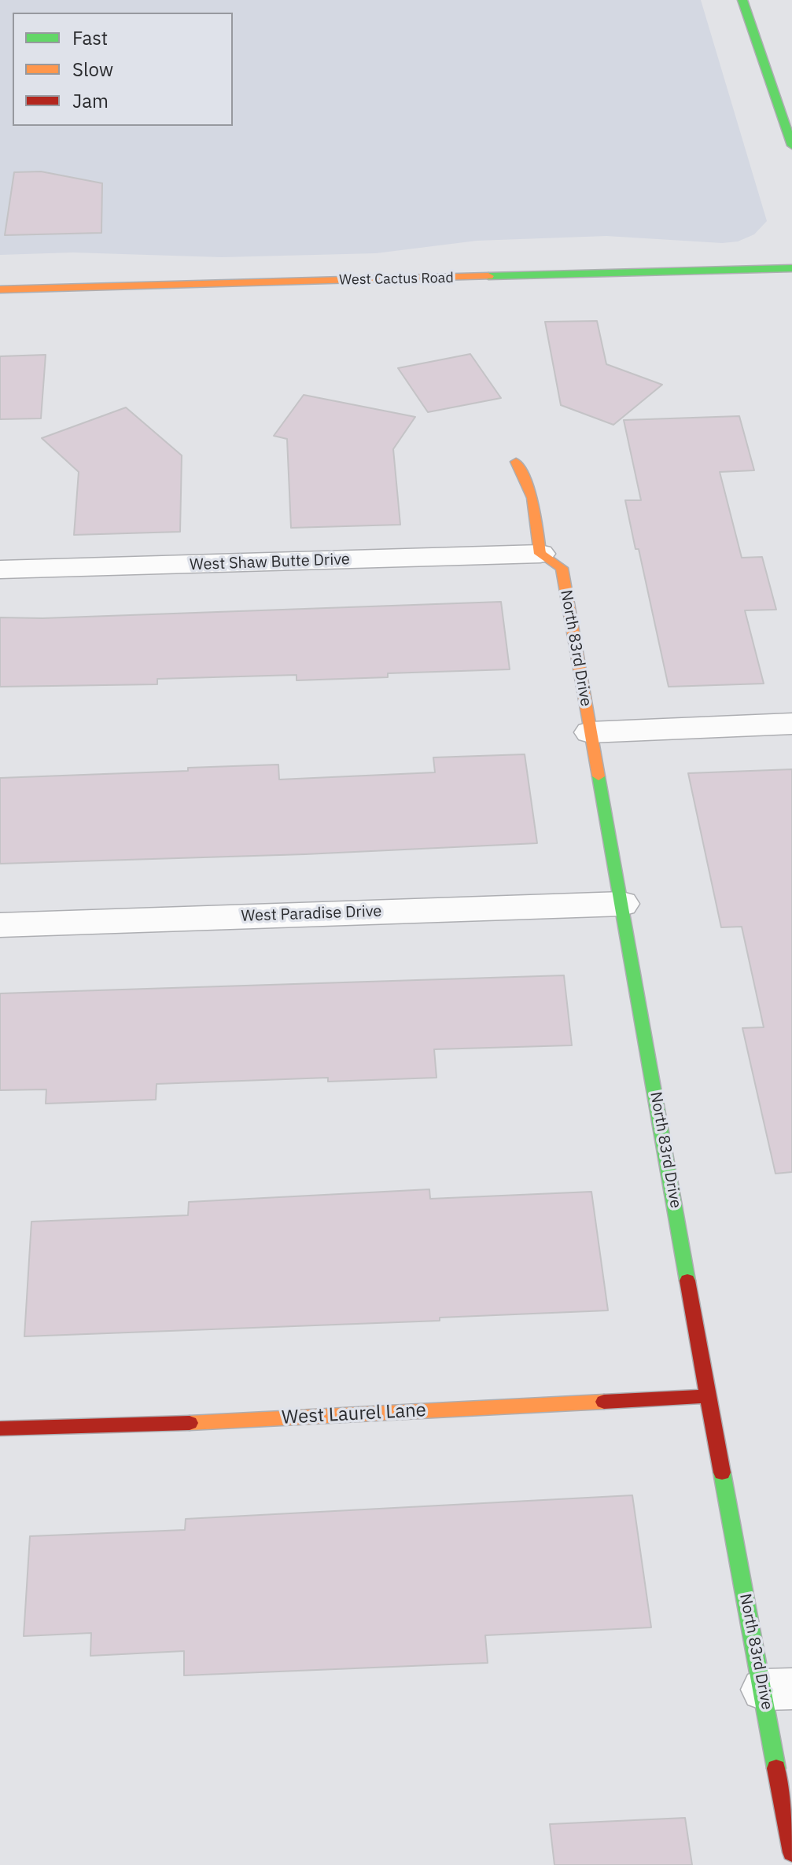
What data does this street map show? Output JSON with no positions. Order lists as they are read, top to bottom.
{
  "streets": {
    "street": [
      "West Cactus Road",
      "West Shaw Butte Drive",
      "North 83rd Drive",
      "West Paradise Drive",
      "West Laurel Lane"
    ]
  },
  "crossings": [
    ["West Shaw Butte Drive", "North 83rd Drive"],
    ["North 83rd Drive", "West Paradise Drive"],
    ["North 83rd Drive", "West Laurel Lane"]
  ],
  "legend": ["Fast", "Slow", "Jam"]
}
